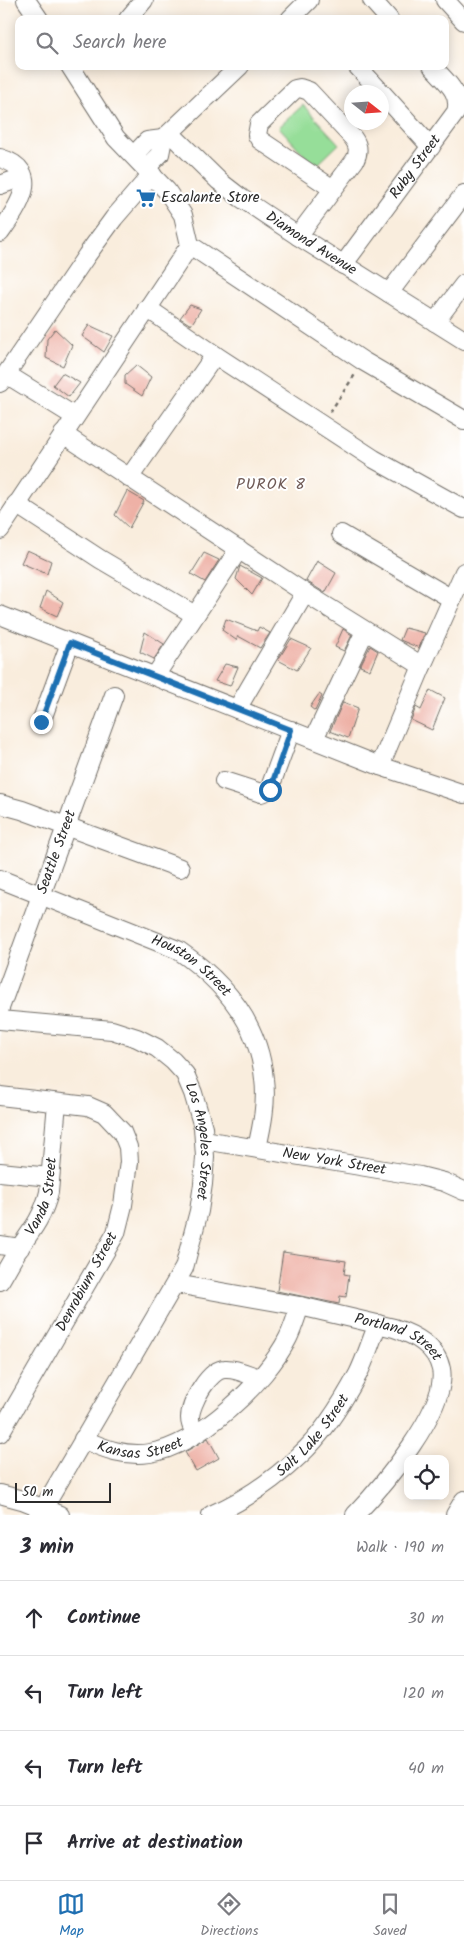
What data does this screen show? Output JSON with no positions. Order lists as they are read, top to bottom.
{
  "streets": {
    "street": [
      "Ruby Street",
      "Diamond Avenue",
      "Seattle Street",
      "Houston Street",
      "Los Angeles Street",
      "New York Street",
      "Vanda Street",
      "Denrobium Street",
      "Portland Street",
      "Salt Lake Street",
      "Kansas Street"
    ]
  },
  "crossings": [
    ["Ruby Street", "Diamond Avenue"],
    ["Seattle Street", "Houston Street"],
    ["Houston Street", "New York Street"],
    ["Los Angeles Street", "New York Street"],
    ["Los Angeles Street", "Portland Street"],
    ["Los Angeles Street", "Kansas Street"],
    ["Vanda Street", "Denrobium Street"],
    ["Portland Street", "Salt Lake Street"],
    ["Portland Street", "Kansas Street"]
  ],
  "districts": ["PUROK 8"],
  "places": {
    "supermarket": ["Escalante Store"]
  },
  "scale_bar": "50 m",
  "north": "right",
  "page": {
    "search": "Search here",
    "scale": "50 m",
    "heading": ["3 min", "Walk · 190 m"],
    "list": [
      ["Continue", "30 m"],
      ["Turn left", "120 m"],
      ["Turn left", "40 m"],
      "Arrive at destination"
    ],
    "nav": ["Map", "Directions", "Saved"]
  }
}
